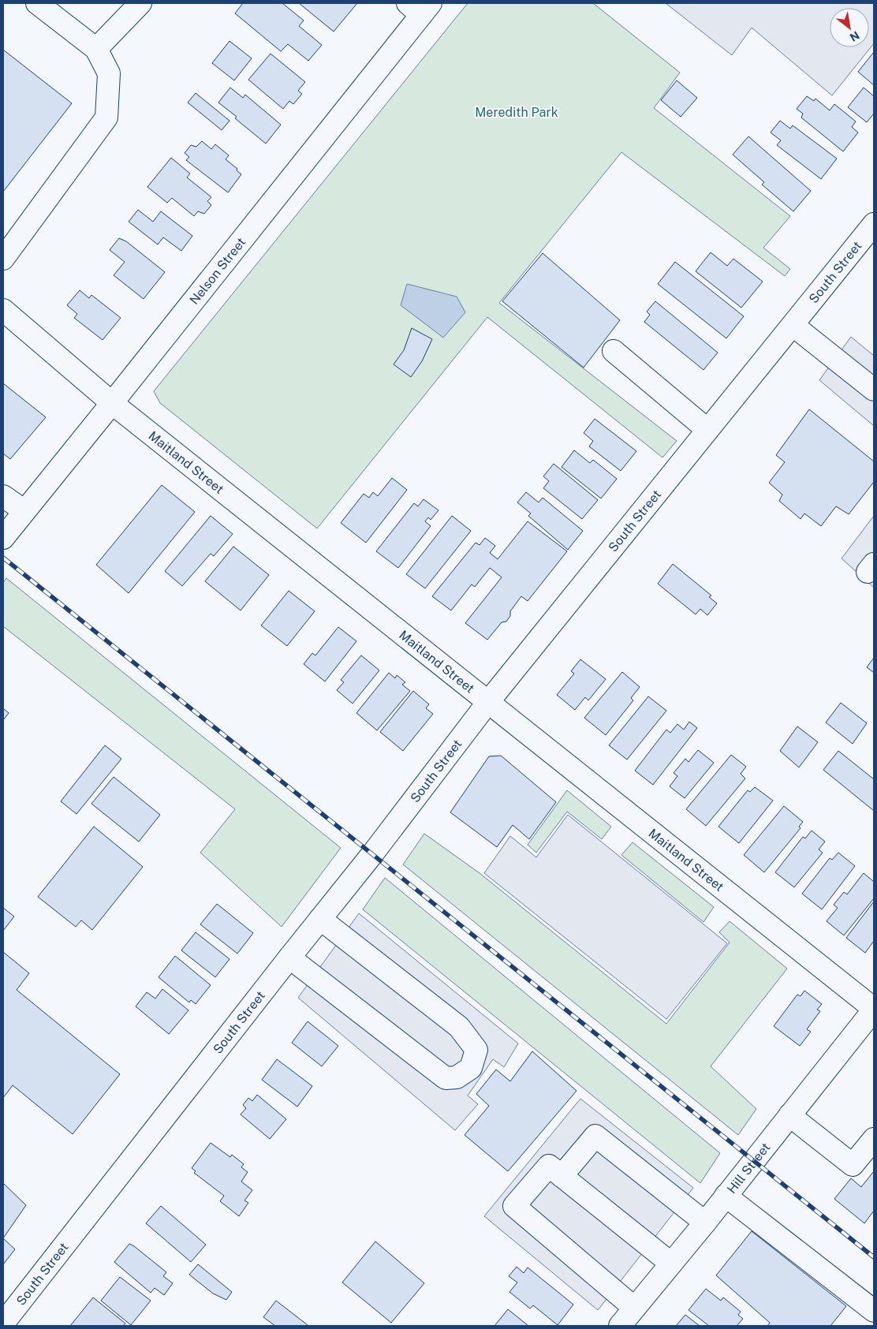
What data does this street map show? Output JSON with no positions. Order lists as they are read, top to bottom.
{
  "streets": {
    "street": [
      "Nelson Street",
      "South Street",
      "Maitland Street",
      "Hill Street"
    ]
  },
  "crossings": [
    ["Nelson Street", "Maitland Street"],
    ["South Street", "Maitland Street"],
    ["Maitland Street", "Hill Street"]
  ],
  "parks": ["Meredith Park"],
  "north": "bottom right"
}
